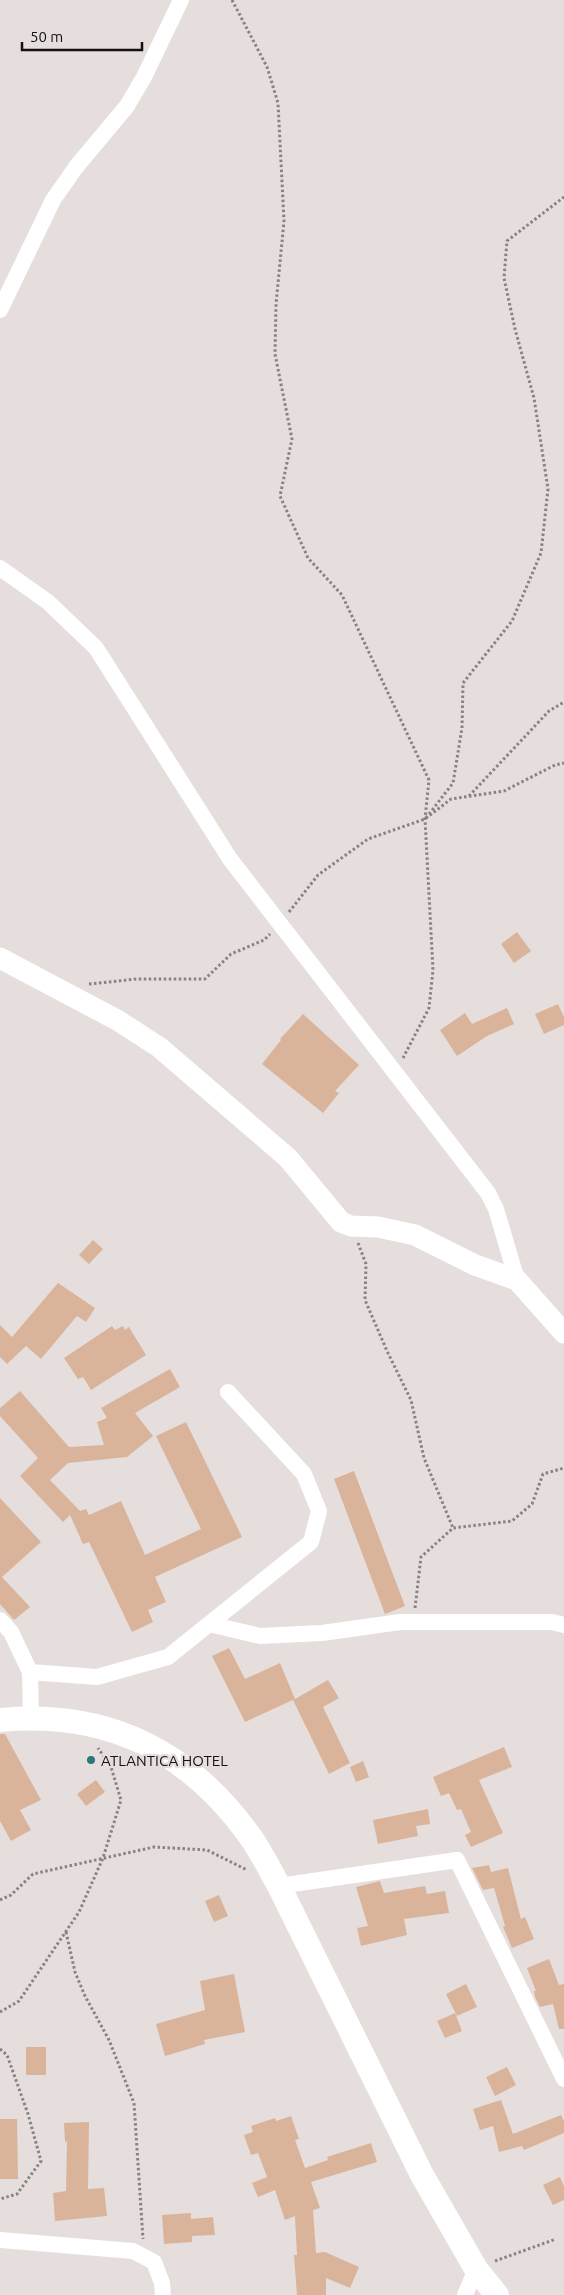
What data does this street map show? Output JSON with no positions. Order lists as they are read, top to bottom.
{
  "places": ["ATLANTICA HOTEL"],
  "scale_bar": "50 m"
}
